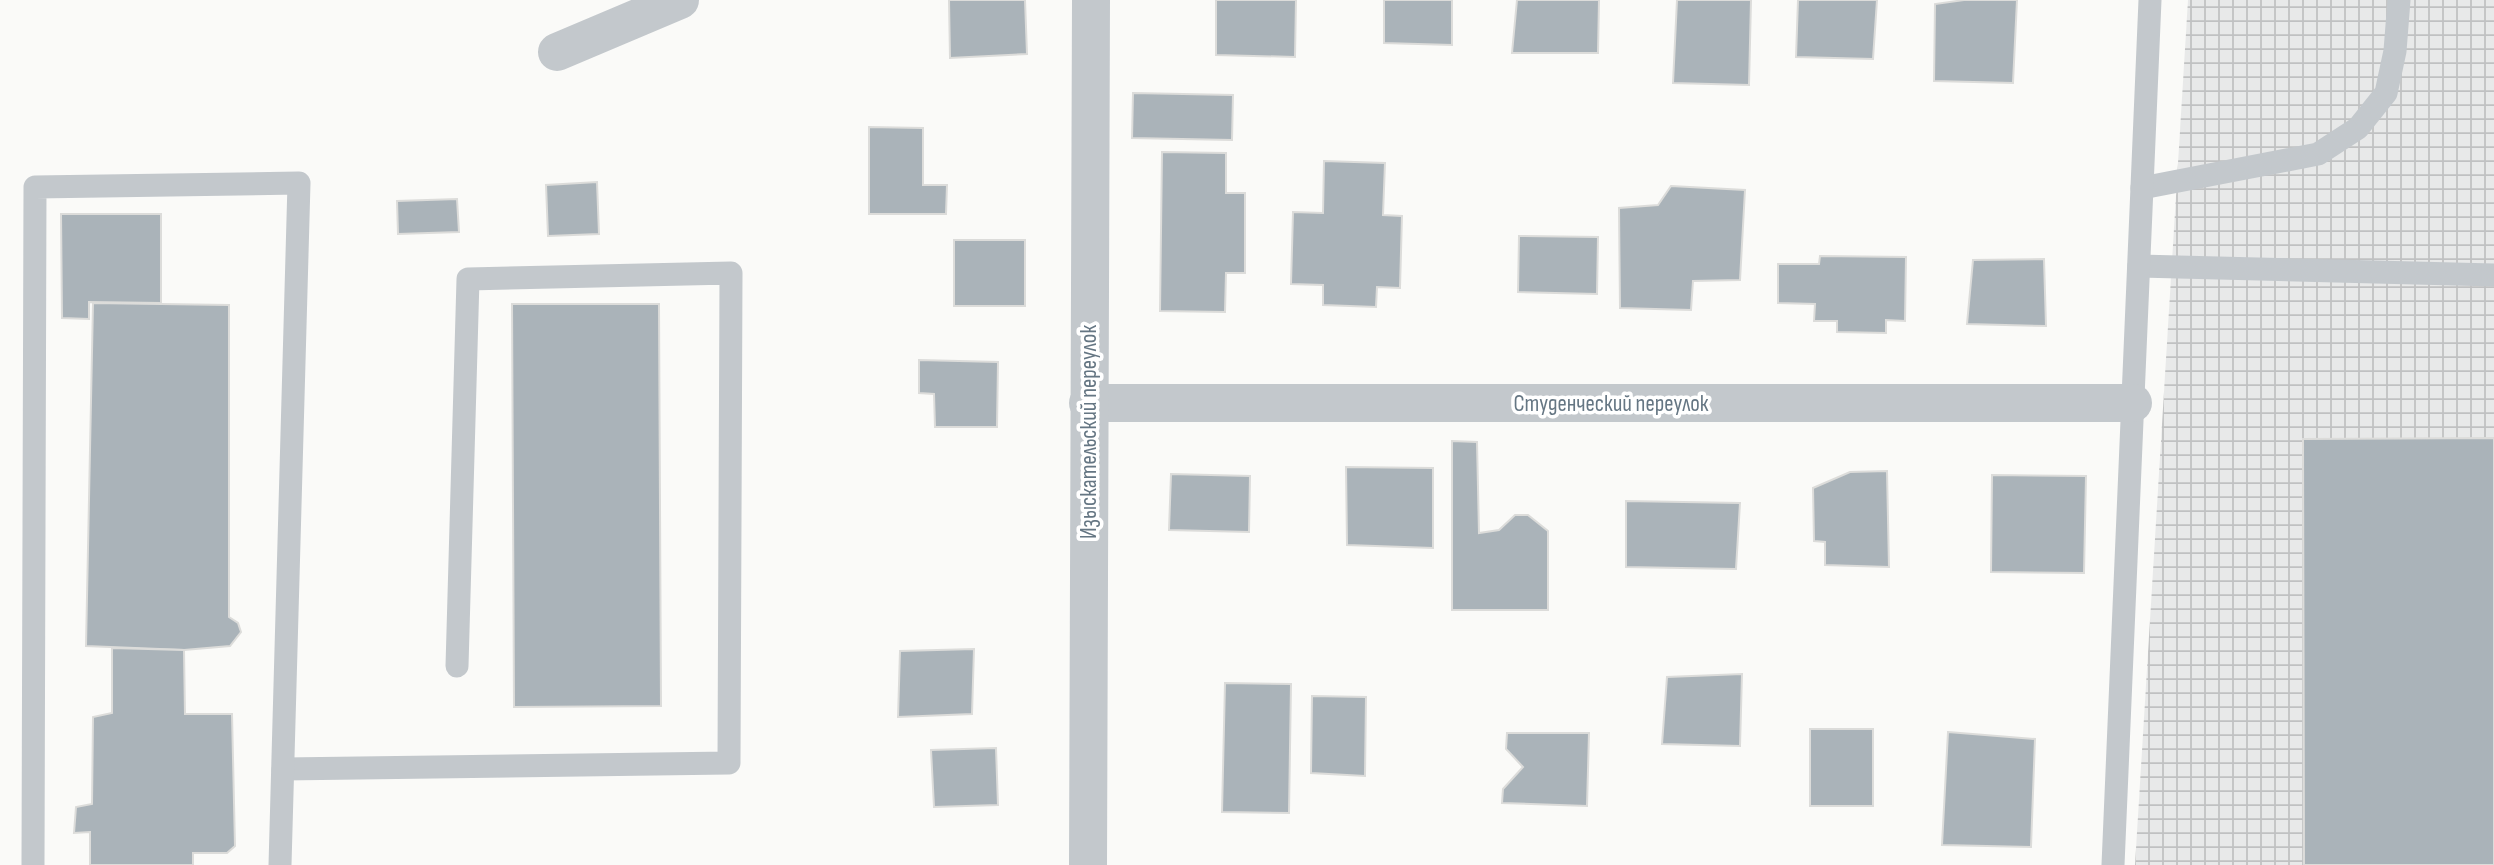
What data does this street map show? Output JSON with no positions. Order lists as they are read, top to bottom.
{
  "streets": {
    "street": ["Студенческий переулок", "Изыскательский переулок"]
  },
  "crossings": [
    ["Студенческий переулок", "Изыскательский переулок"]
  ]
}
